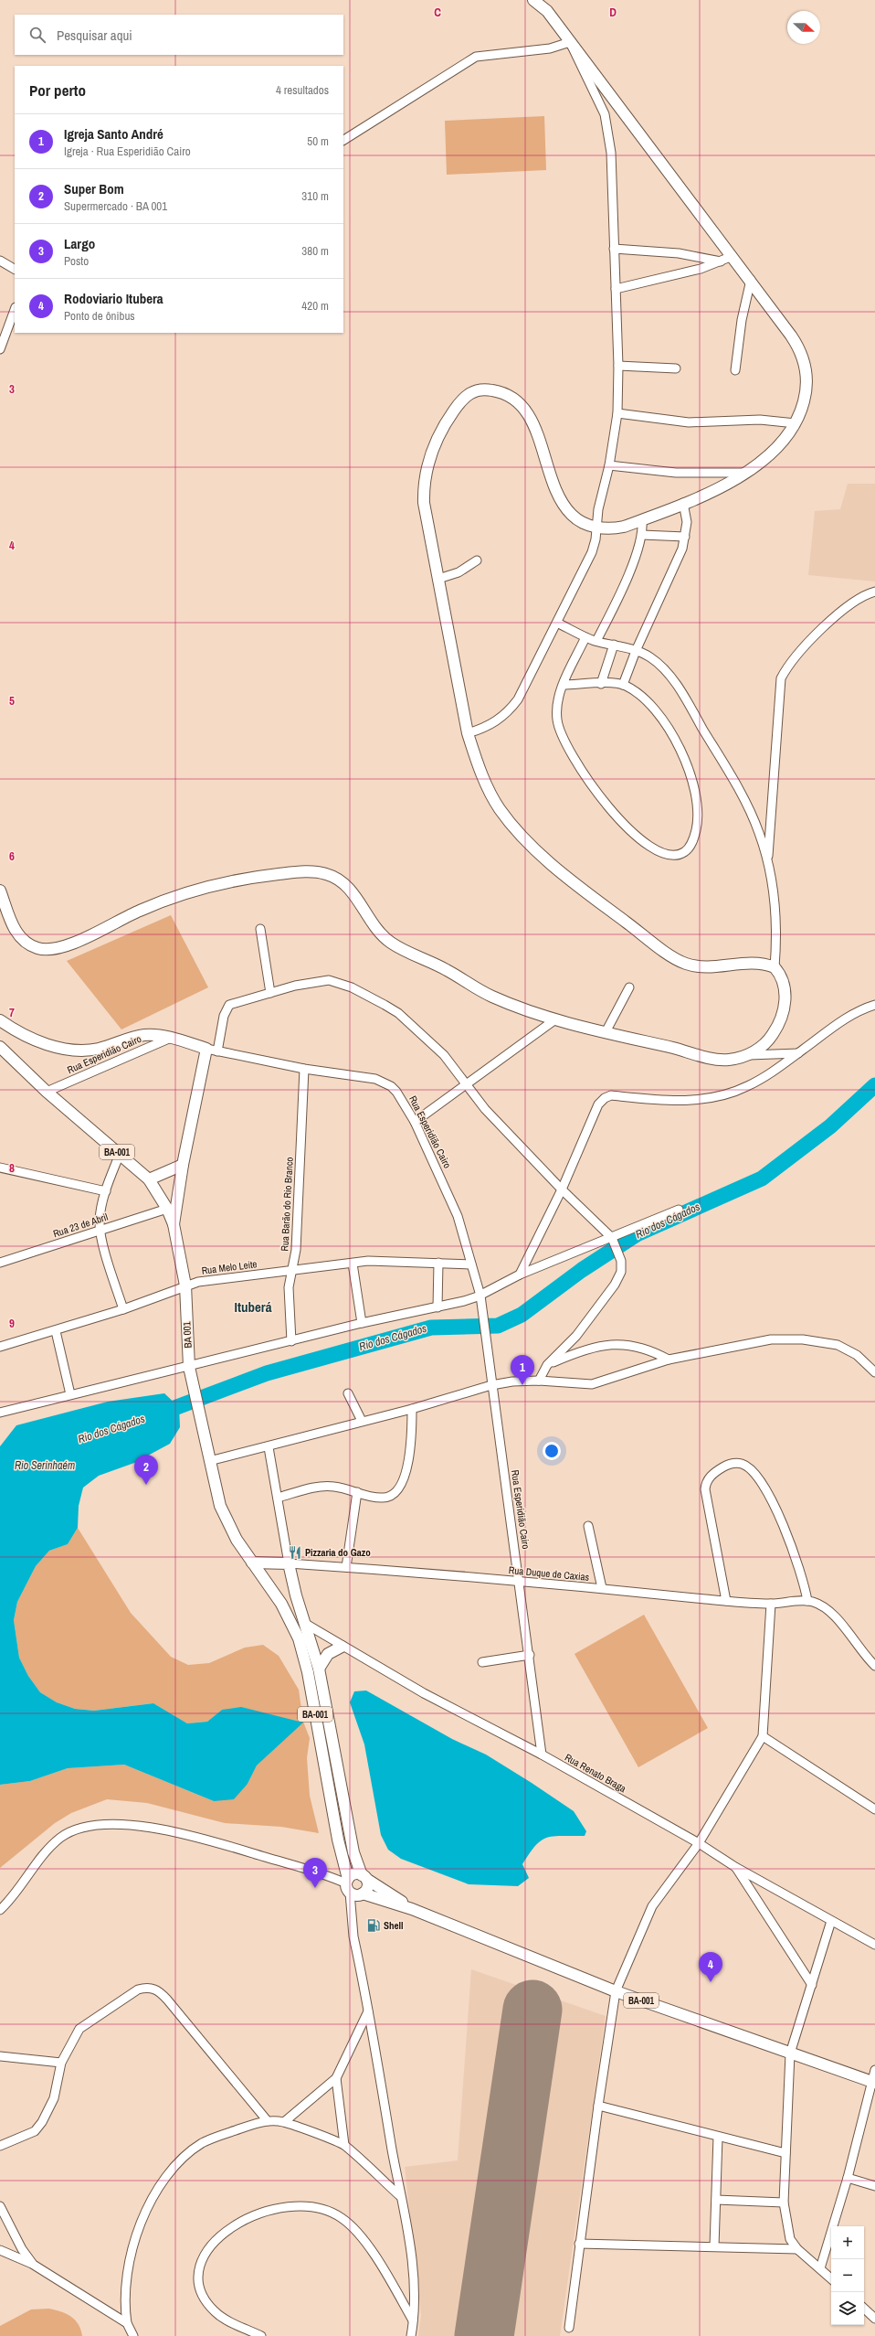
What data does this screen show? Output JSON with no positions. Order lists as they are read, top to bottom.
{
  "streets": {
    "main road": ["BA-001", "BA 001"],
    "street": [
      "Rua Esperidião Cairo",
      "Rua Barão do Rio Branco",
      "Rua 23 de Abril",
      "Rua Melo Leite",
      "Rua Duque de Caxias",
      "Rua Renato Braga"
    ]
  },
  "crossings": [
    ["Rua Esperidião Cairo", "BA-001"],
    ["Rua Esperidião Cairo", "Rua Barão do Rio Branco"],
    ["Rua Esperidião Cairo", "Rua Melo Leite"],
    ["Rua Esperidião Cairo", "Rua Duque de Caxias"],
    ["Rua Esperidião Cairo", "Rua Renato Braga"],
    ["BA-001", "Rua 23 de Abril"],
    ["BA-001", "BA 001"],
    ["BA-001", "Rua Duque de Caxias"],
    ["BA-001", "Rua Renato Braga"],
    ["Rua Barão do Rio Branco", "Rua Melo Leite"],
    ["Rua Melo Leite", "BA 001"]
  ],
  "districts": ["Ituberá"],
  "water": ["Rio dos Cágados", "Rio Serinhaém"],
  "places": {
    "restaurant": ["Pizzaria do Gazo"],
    "fuel station": ["Shell"]
  },
  "north": "right",
  "page": {
    "search": "Pesquisar aqui",
    "heading": ["Por perto", "4 resultados"],
    "list": [
      {
        "mark": "1",
        "name": "Igreja Santo André",
        "note": "Igreja · Rua Esperidião Cairo",
        "value": "50 m"
      },
      {
        "mark": "2",
        "name": "Super Bom",
        "note": "Supermercado · BA 001",
        "value": "310 m"
      },
      {
        "mark": "3",
        "name": "Largo",
        "note": "Posto",
        "value": "380 m"
      },
      {
        "mark": "4",
        "name": "Rodoviario Itubera",
        "note": "Ponto de ônibus",
        "value": "420 m"
      }
    ],
    "pins": [
      "1",
      "2",
      "3",
      "4"
    ],
    "map_buttons": ["+", "−"]
  },
  "grid": {
    "columns": ["C", "D"],
    "rows": [
      "3",
      "4",
      "5",
      "6",
      "7",
      "8",
      "9"
    ]
  }
}
